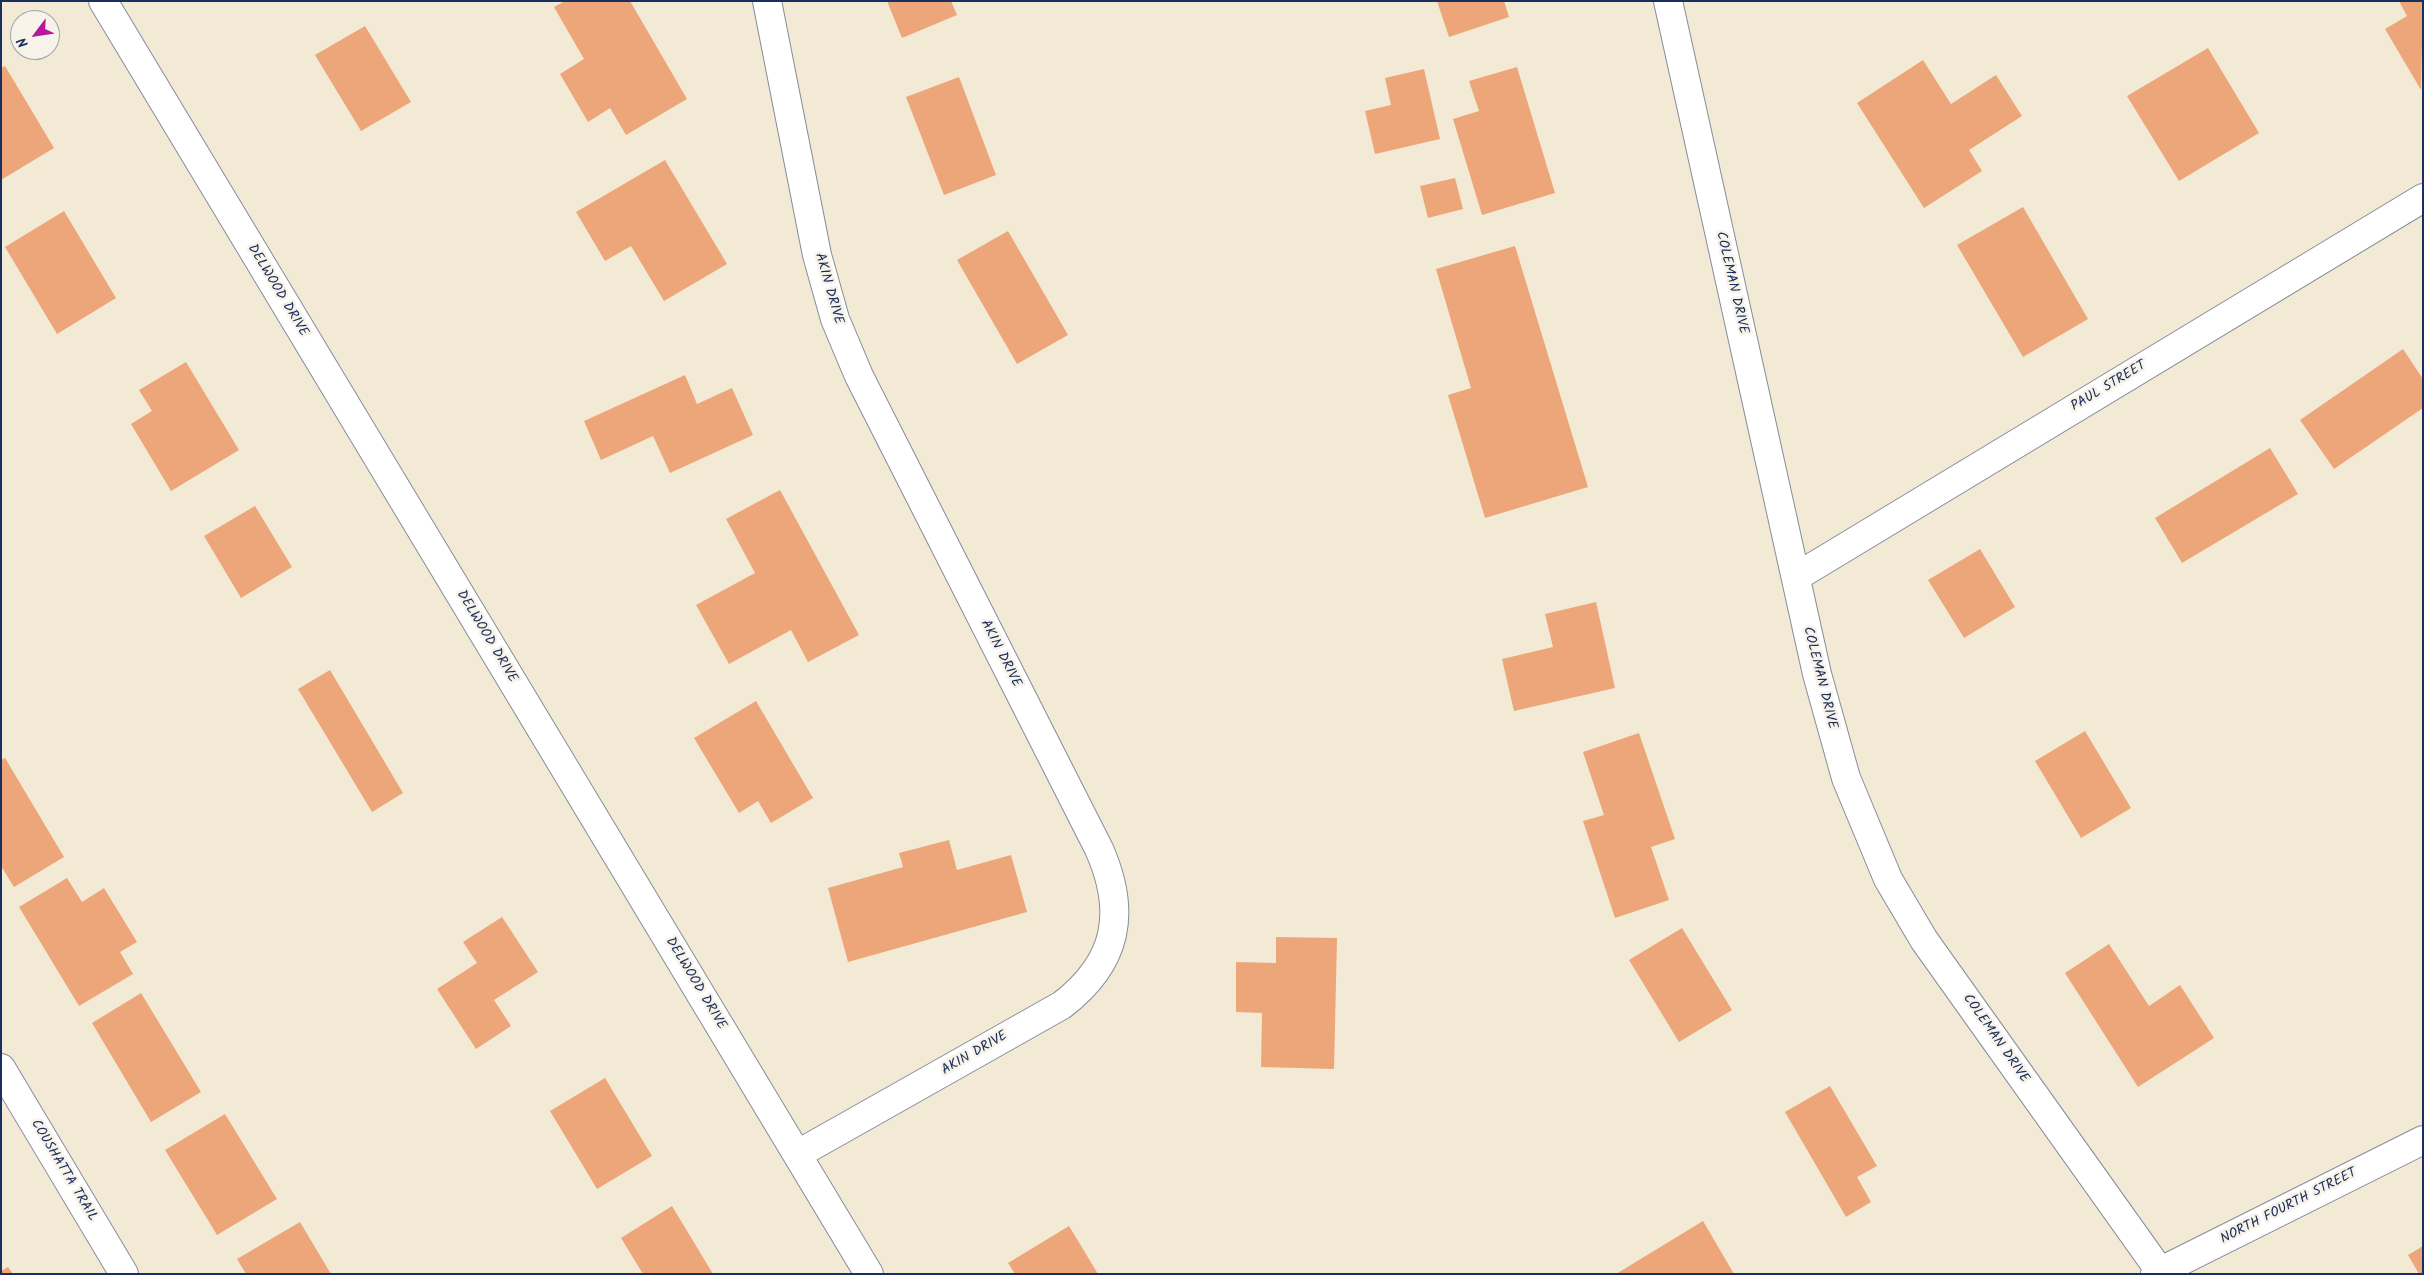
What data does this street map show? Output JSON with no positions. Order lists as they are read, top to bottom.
{
  "streets": {
    "street": [
      "COLEMAN DRIVE",
      "AKIN DRIVE",
      "DELWOOD DRIVE",
      "PAUL STREET",
      "COUSHATTA TRAIL",
      "NORTH FOURTH STREET"
    ]
  },
  "crossings": [
    ["COLEMAN DRIVE", "PAUL STREET"],
    ["COLEMAN DRIVE", "NORTH FOURTH STREET"],
    ["AKIN DRIVE", "DELWOOD DRIVE"]
  ],
  "north": "bottom left"
}
